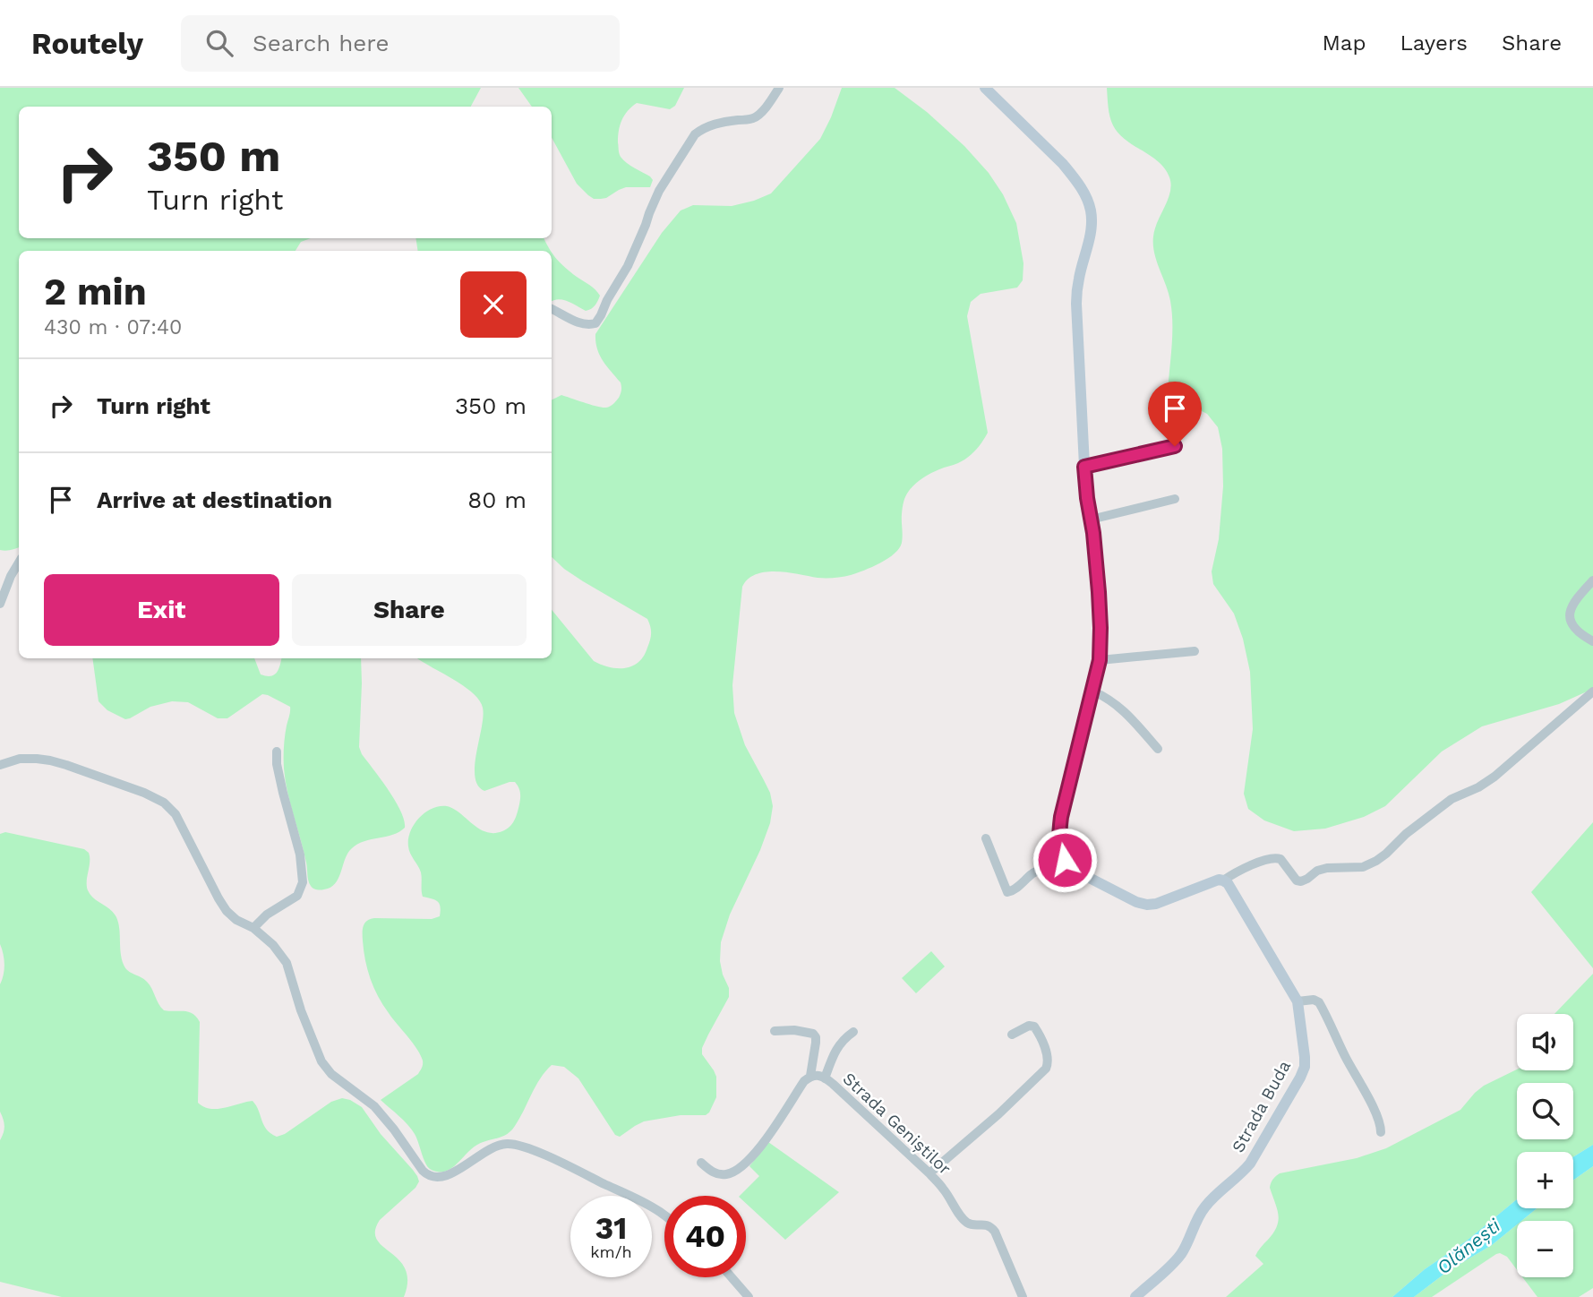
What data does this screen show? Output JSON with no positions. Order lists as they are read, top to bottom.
{
  "streets": {
    "street": ["Strada Buda", "Strada Geniștilor"]
  },
  "water": ["Olănești"],
  "page": {
    "header": "Routely",
    "search": "Search here",
    "nav": ["Map", "Layers", "Share"],
    "turn": ["350 m", "Turn right"],
    "heading": ["2 min", "430 m · 07:40"],
    "list": [
      {
        "name": "Turn right",
        "value": "350 m"
      },
      {
        "name": "Arrive at destination",
        "value": "80 m"
      }
    ],
    "buttons": ["Exit", "Share"],
    "map_buttons": ["+", "−"],
    "speed": "31 km/h",
    "limit": "40"
  }
}
